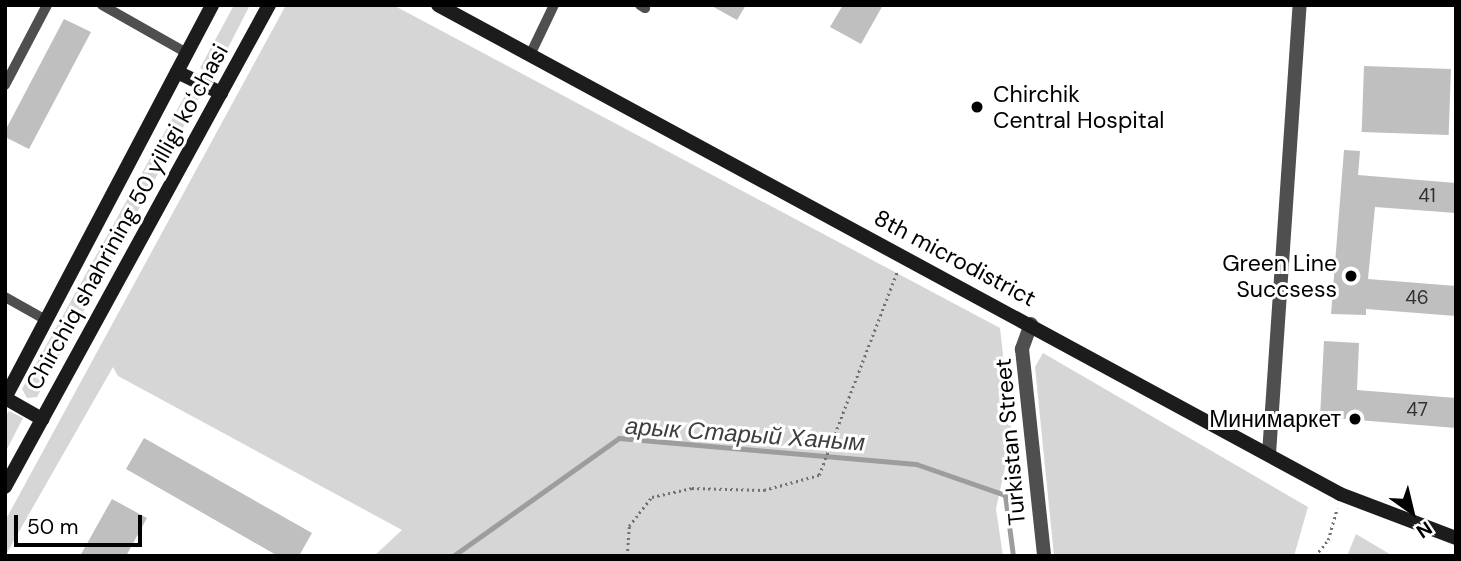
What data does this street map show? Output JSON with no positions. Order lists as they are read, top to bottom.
{
  "streets": {
    "street": ["Chirchiq shahrining 50 yilligi koʻchasi", "8th microdistrict", "Turkistan Street"]
  },
  "crossings": [
    ["8th microdistrict", "Turkistan Street"]
  ],
  "water": ["арык Старый Ханым"],
  "places": ["Chirchik Central Hospital", "Green Line Succsess", "Минимаркет"],
  "house_numbers": ["41", "46", "47"],
  "scale_bar": "50 m",
  "north": "bottom right"
}
